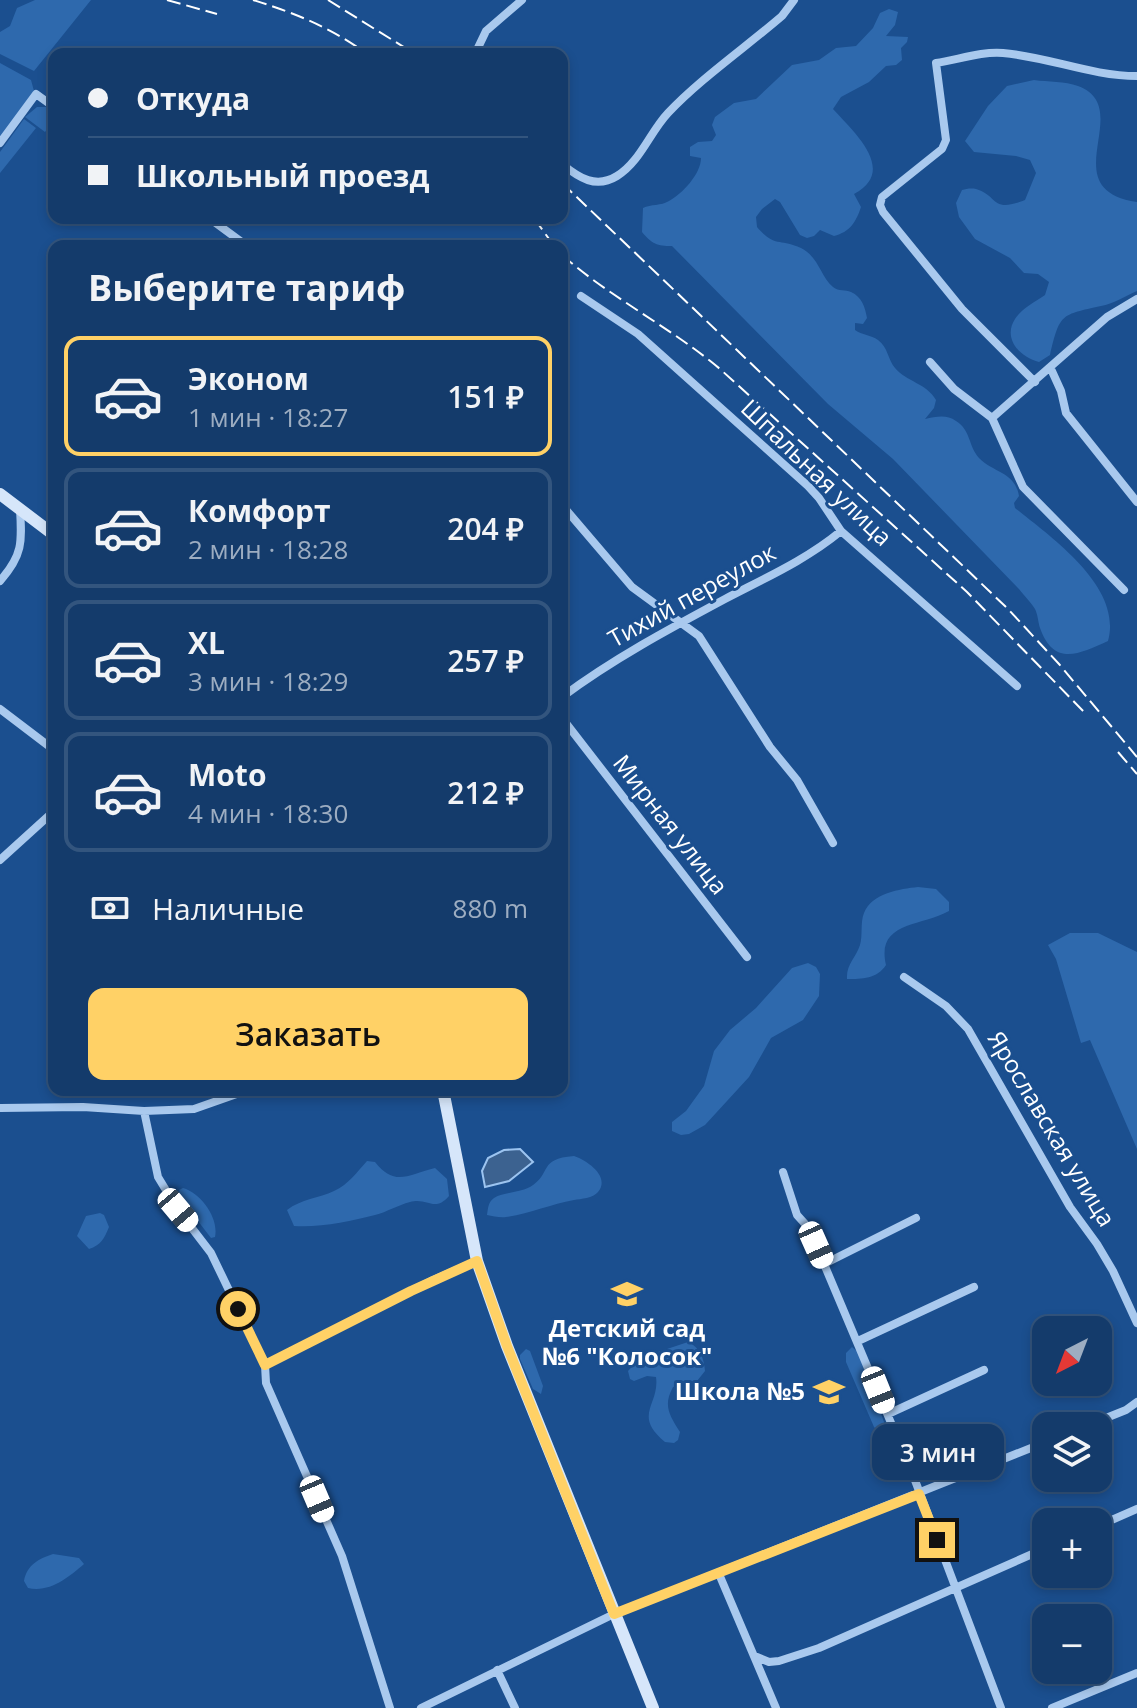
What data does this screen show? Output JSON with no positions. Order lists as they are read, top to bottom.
{
  "streets": {
    "street": [
      "Шпальная улица",
      "Тихий переулок",
      "Мирная улица",
      "Ярославская улица"
    ]
  },
  "crossings": [
    ["Шпальная улица", "Тихий переулок"]
  ],
  "places": {
    "school or university": ["Детский сад №6 \"Колосок\"", "Школа №5"]
  },
  "north": "bottom left",
  "page": {
    "banner": ["Откуда", "Школьный проезд"],
    "heading": "Выберите тариф",
    "list": [
      {
        "name": "Эконом",
        "note": "1 мин · 18:27",
        "value": "151 ₽"
      },
      {
        "name": "Комфорт",
        "note": "2 мин · 18:28",
        "value": "204 ₽"
      },
      {
        "name": "XL",
        "note": "3 мин · 18:29",
        "value": "257 ₽"
      },
      {
        "name": "Moto",
        "note": "4 мин · 18:30",
        "value": "212 ₽"
      }
    ],
    "pay": ["Наличные", "880 m"],
    "buttons": "Заказать",
    "map_buttons": ["+", "−"],
    "bubble": "3 мин"
  }
}
